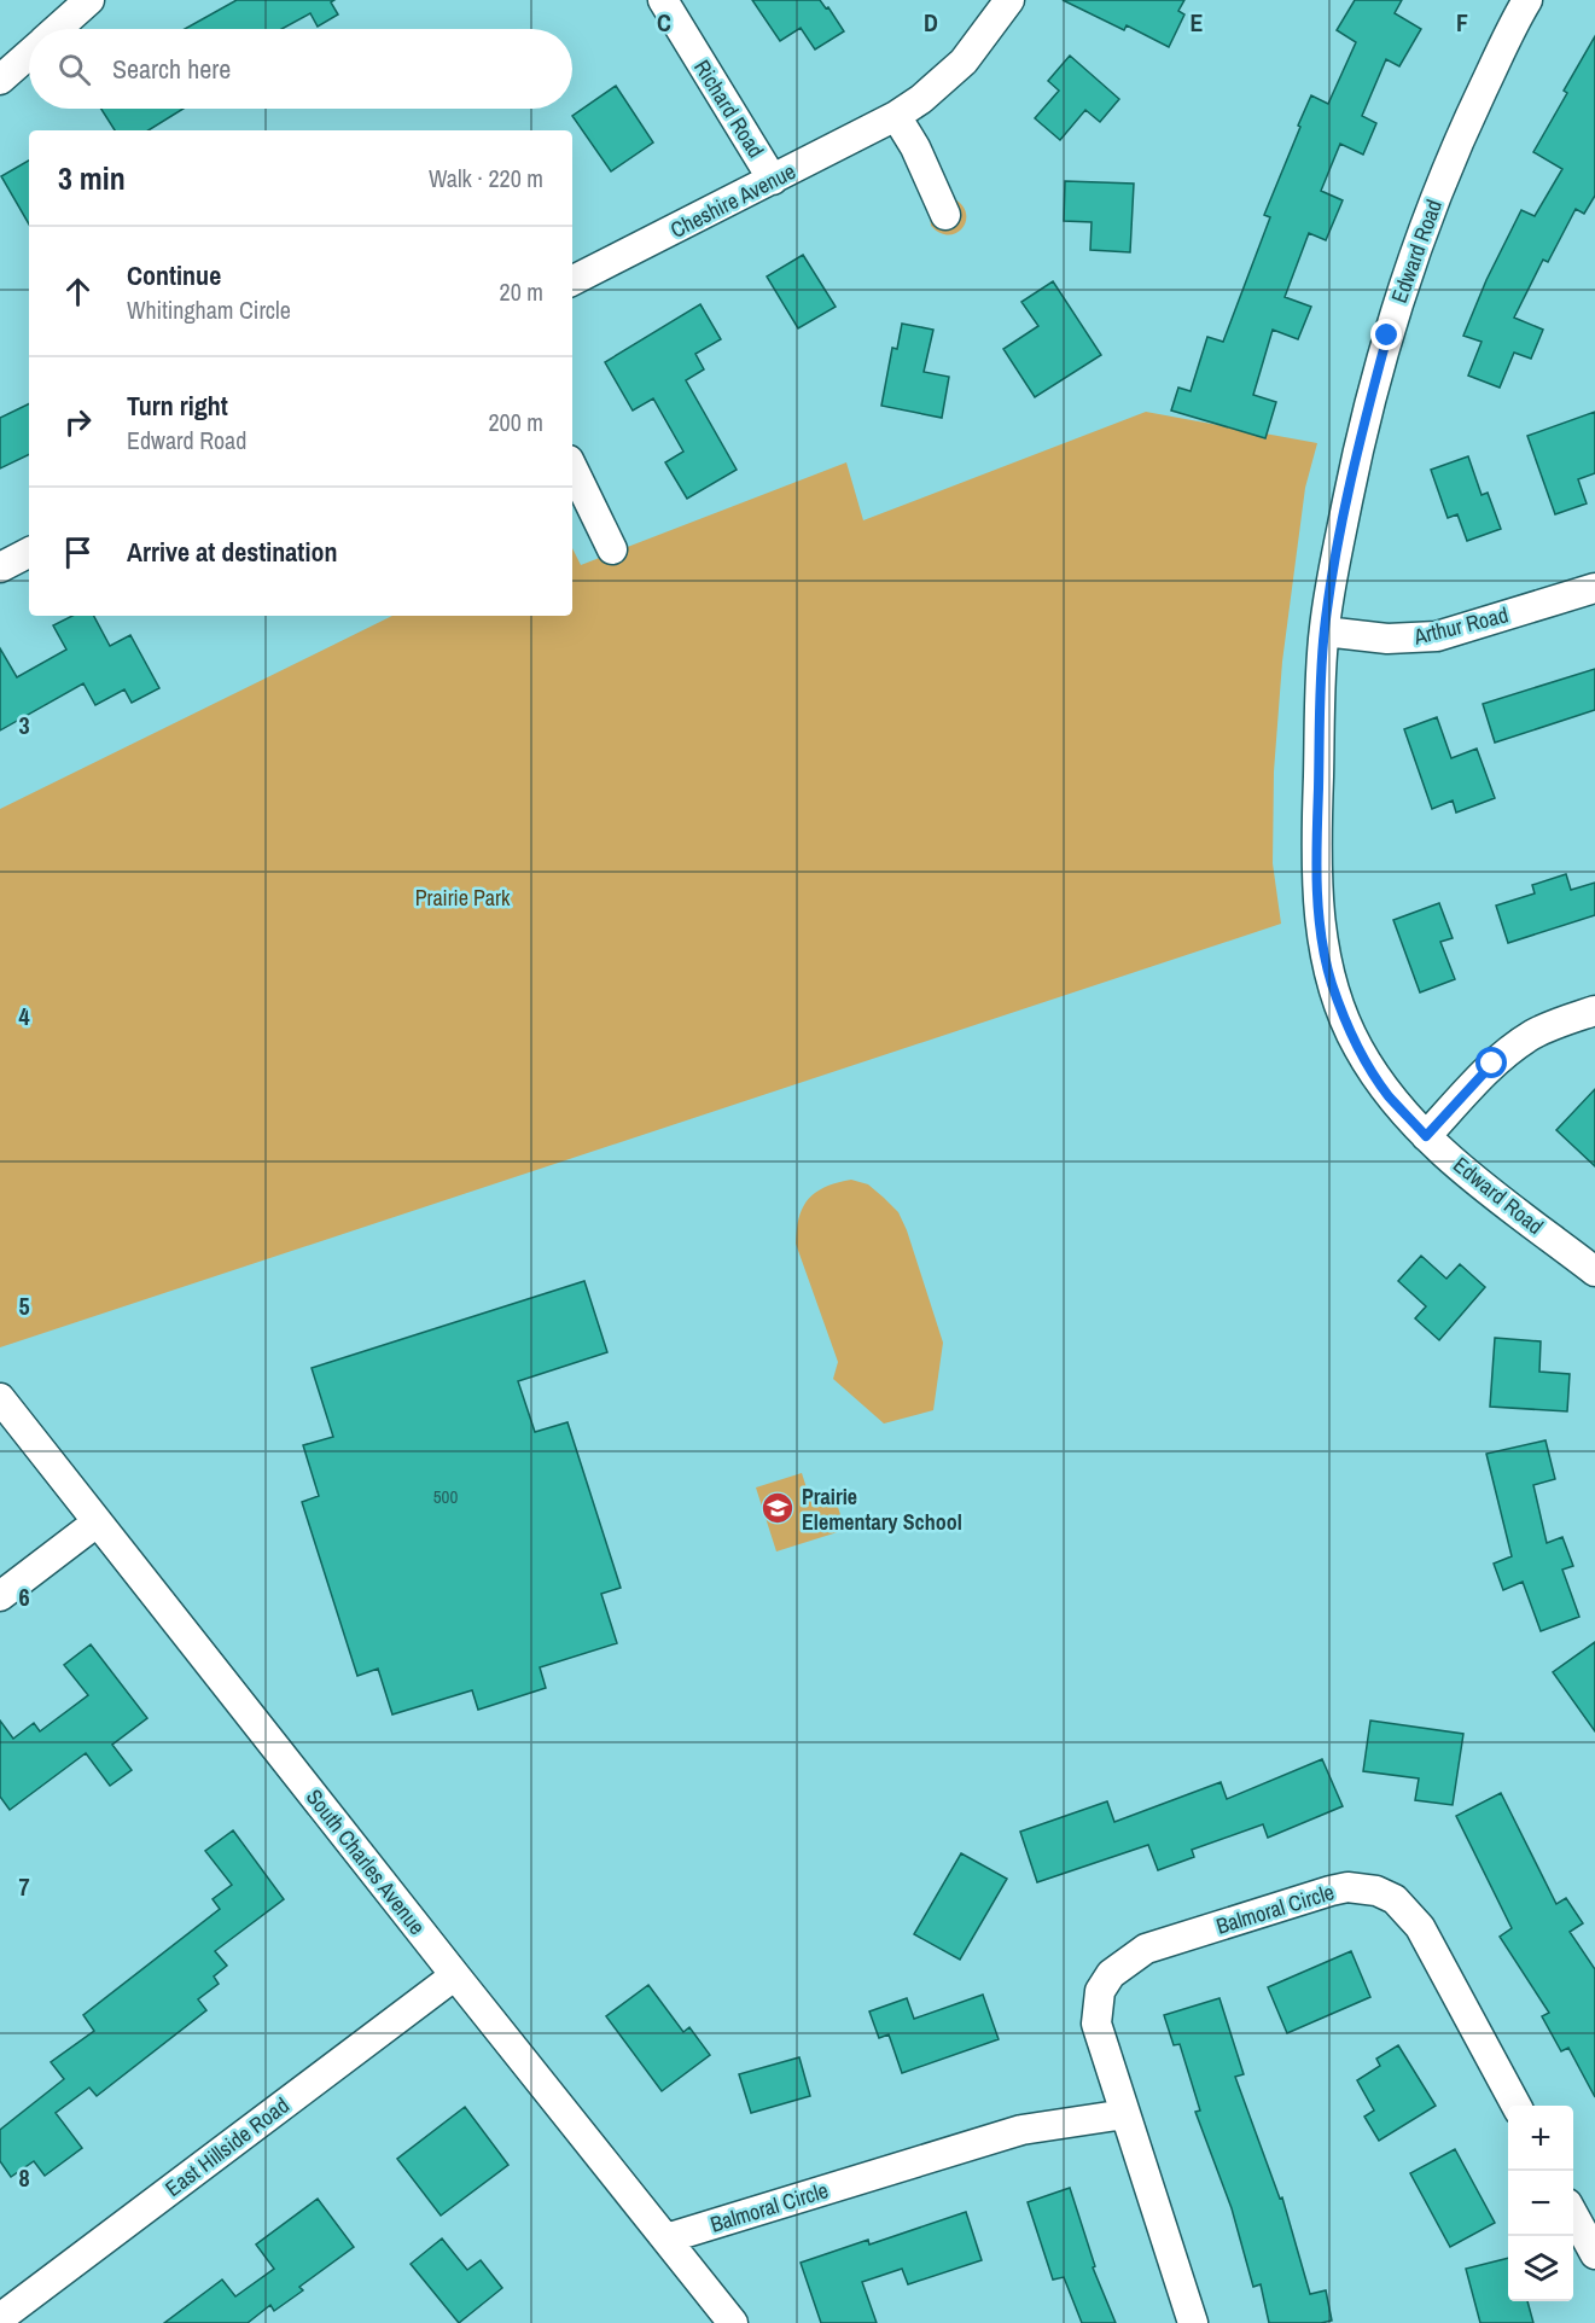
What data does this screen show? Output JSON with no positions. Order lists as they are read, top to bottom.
{
  "streets": {
    "street": [
      "Richard Road",
      "Cheshire Avenue",
      "Edward Road",
      "Arthur Road",
      "South Charles Avenue",
      "Balmoral Circle",
      "East Hillside Road"
    ]
  },
  "crossings": [
    ["Richard Road", "Cheshire Avenue"],
    ["Edward Road", "Arthur Road"],
    ["South Charles Avenue", "Balmoral Circle"],
    ["South Charles Avenue", "East Hillside Road"]
  ],
  "parks": ["Prairie Park"],
  "places": {
    "school or university": ["Prairie Elementary School"]
  },
  "house_numbers": ["500"],
  "page": {
    "search": "Search here",
    "heading": ["3 min", "Walk · 220 m"],
    "list": [
      ["Continue", "Whitingham Circle", "20 m"],
      ["Turn right", "Edward Road", "200 m"],
      "Arrive at destination"
    ],
    "map_buttons": ["+", "−"]
  },
  "grid": {
    "columns": [
      "C",
      "D",
      "E",
      "F"
    ],
    "rows": [
      "3",
      "4",
      "5",
      "6",
      "7",
      "8"
    ]
  }
}
